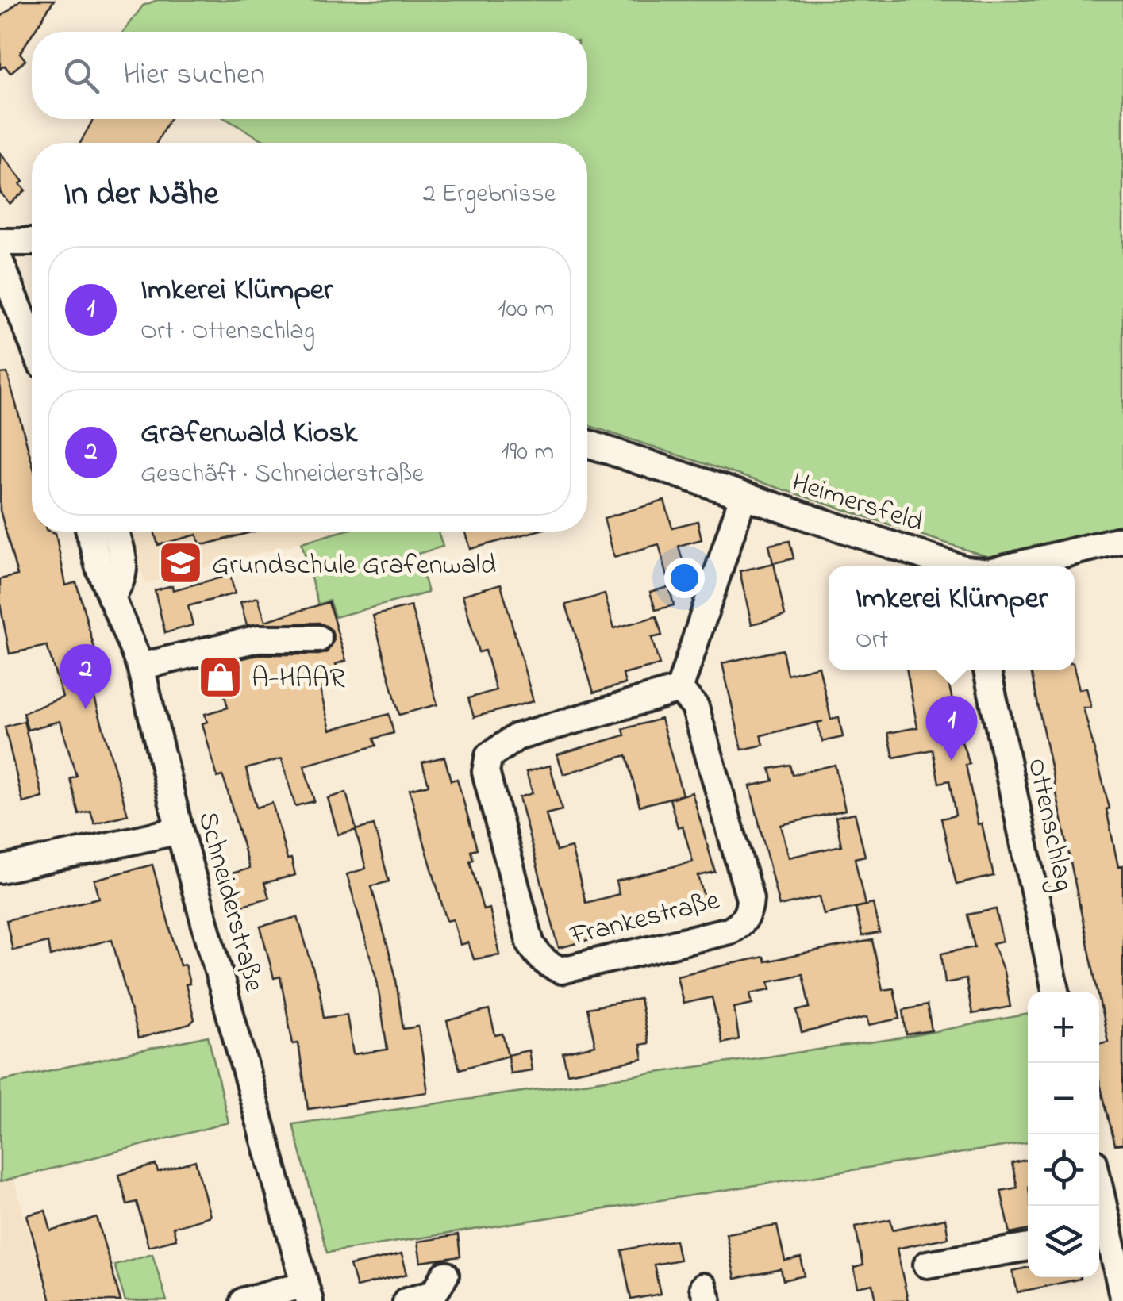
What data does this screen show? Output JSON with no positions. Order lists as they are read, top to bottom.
{
  "streets": {
    "street": [
      "Heimersfeld",
      "Ottenschlag",
      "Schneiderstraße",
      "Frankestraße"
    ]
  },
  "places": {
    "school or university": ["Grundschule Grafenwald"],
    "shop": ["A-HAAR"]
  },
  "page": {
    "search": "Hier suchen",
    "heading": ["In der Nähe", "2 Ergebnisse"],
    "list": [
      {
        "mark": "1",
        "name": "Imkerei Klümper",
        "note": "Ort · Ottenschlag",
        "value": "100 m"
      },
      {
        "mark": "2",
        "name": "Grafenwald Kiosk",
        "note": "Geschäft · Schneiderstraße",
        "value": "190 m"
      }
    ],
    "popup": ["Imkerei Klümper", "Ort"],
    "pins": ["2", "1"],
    "map_buttons": ["+", "−"]
  }
}
